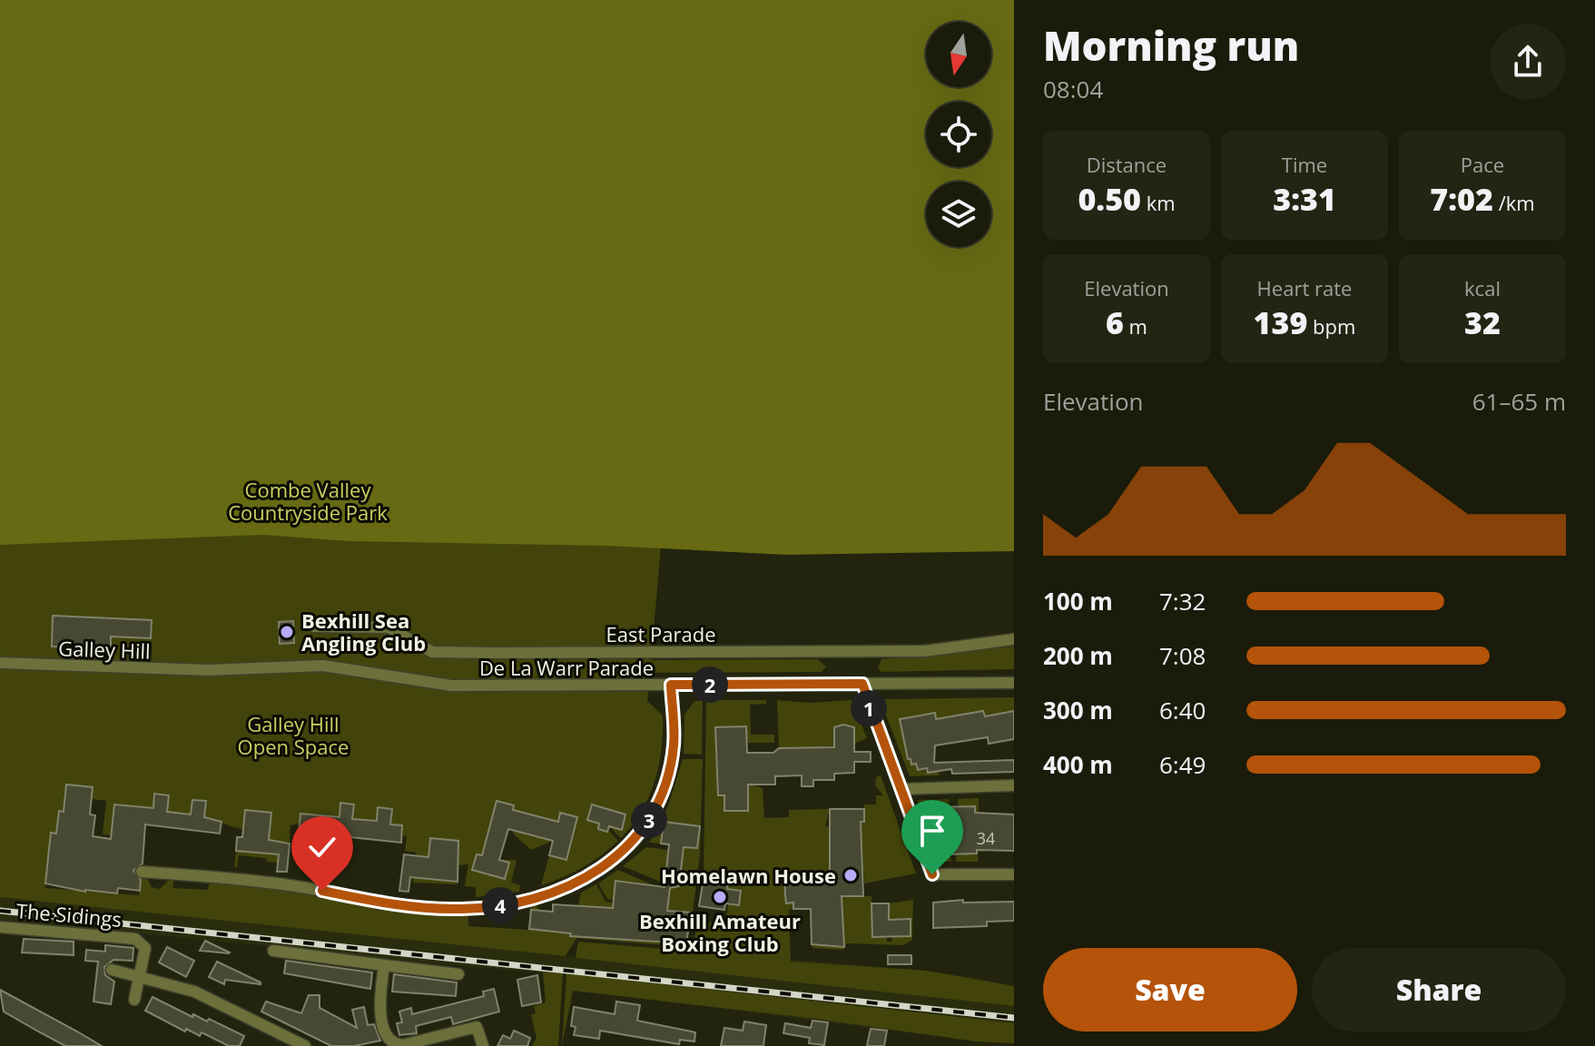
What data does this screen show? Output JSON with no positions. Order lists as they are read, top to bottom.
{
  "streets": {
    "street": [
      "East Parade",
      "Galley Hill",
      "De La Warr Parade",
      "The Sidings"
    ]
  },
  "crossings": [
    ["Galley Hill", "De La Warr Parade"]
  ],
  "parks": ["Combe Valley Countryside Park", "Galley Hill Open Space"],
  "places": ["Bexhill Sea Angling Club", "Homelawn House", "Bexhill Amateur Boxing Club"],
  "house_numbers": ["34"],
  "north": "bottom",
  "page": {
    "heading": ["Morning run", "08:04"],
    "stats": [
      ["Distance", "0.50 km"],
      ["Time", "3:31"],
      ["Pace", "7:02 /km"],
      ["Elevation", "6 m"],
      ["Heart rate", "139 bpm"],
      ["kcal", "32"]
    ],
    "chart": ["Elevation", "61–65 m"],
    "list": [
      {
        "name": "100 m",
        "note": "7:32"
      },
      {
        "name": "200 m",
        "note": "7:08"
      },
      {
        "name": "300 m",
        "note": "6:40"
      },
      {
        "name": "400 m",
        "note": "6:49"
      }
    ],
    "pins": [
      "2",
      "1",
      "3",
      "4"
    ],
    "buttons": ["Save", "Share"]
  }
}
